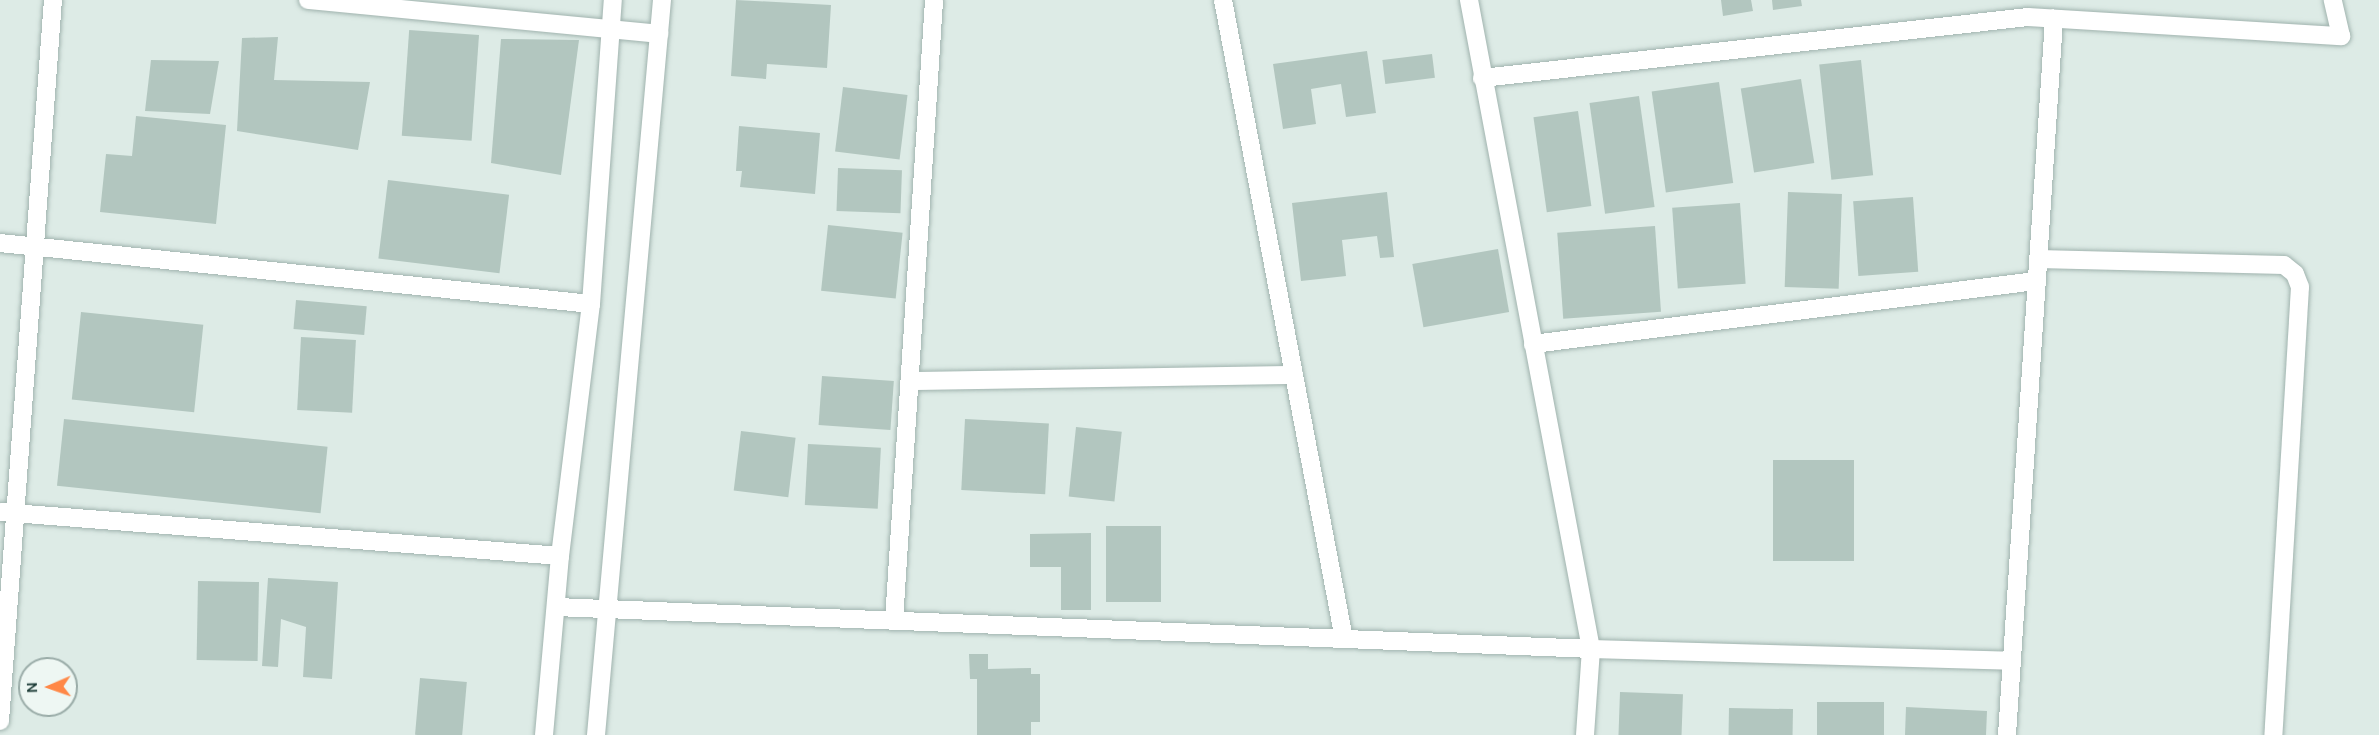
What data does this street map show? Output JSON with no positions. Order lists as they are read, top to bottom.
{
  "north": "left"
}
